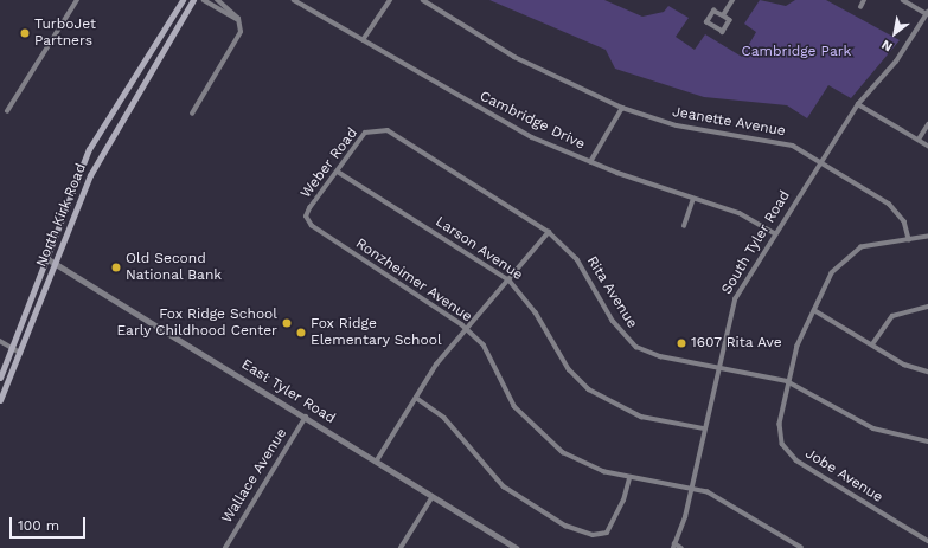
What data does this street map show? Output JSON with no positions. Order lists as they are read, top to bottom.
{
  "streets": {
    "main road": ["North Kirk Road"],
    "street": [
      "Cambridge Drive",
      "Jeanette Avenue",
      "Weber Road",
      "South Tyler Road",
      "Larson Avenue",
      "Ronzheimer Avenue",
      "Rita Avenue",
      "East Tyler Road",
      "Wallace Avenue",
      "Jobe Avenue"
    ]
  },
  "crossings": [
    ["Cambridge Drive", "South Tyler Road"],
    ["Jeanette Avenue", "South Tyler Road"],
    ["Jeanette Avenue", "Jobe Avenue"],
    ["Weber Road", "Larson Avenue"],
    ["Weber Road", "Ronzheimer Avenue"],
    ["Weber Road", "Rita Avenue"],
    ["North Kirk Road", "East Tyler Road"],
    ["South Tyler Road", "Larson Avenue"],
    ["South Tyler Road", "Ronzheimer Avenue"],
    ["South Tyler Road", "Rita Avenue"],
    ["Rita Avenue", "Jobe Avenue"],
    ["East Tyler Road", "Wallace Avenue"]
  ],
  "parks": ["Cambridge Park"],
  "places": [
    "TurboJet Partners",
    "Old Second National Bank",
    "Fox Ridge School Early Childhood Center",
    "Fox Ridge Elementary School",
    "1607 Rita Ave"
  ],
  "scale_bar": "100 m",
  "north": "bottom left"
}
